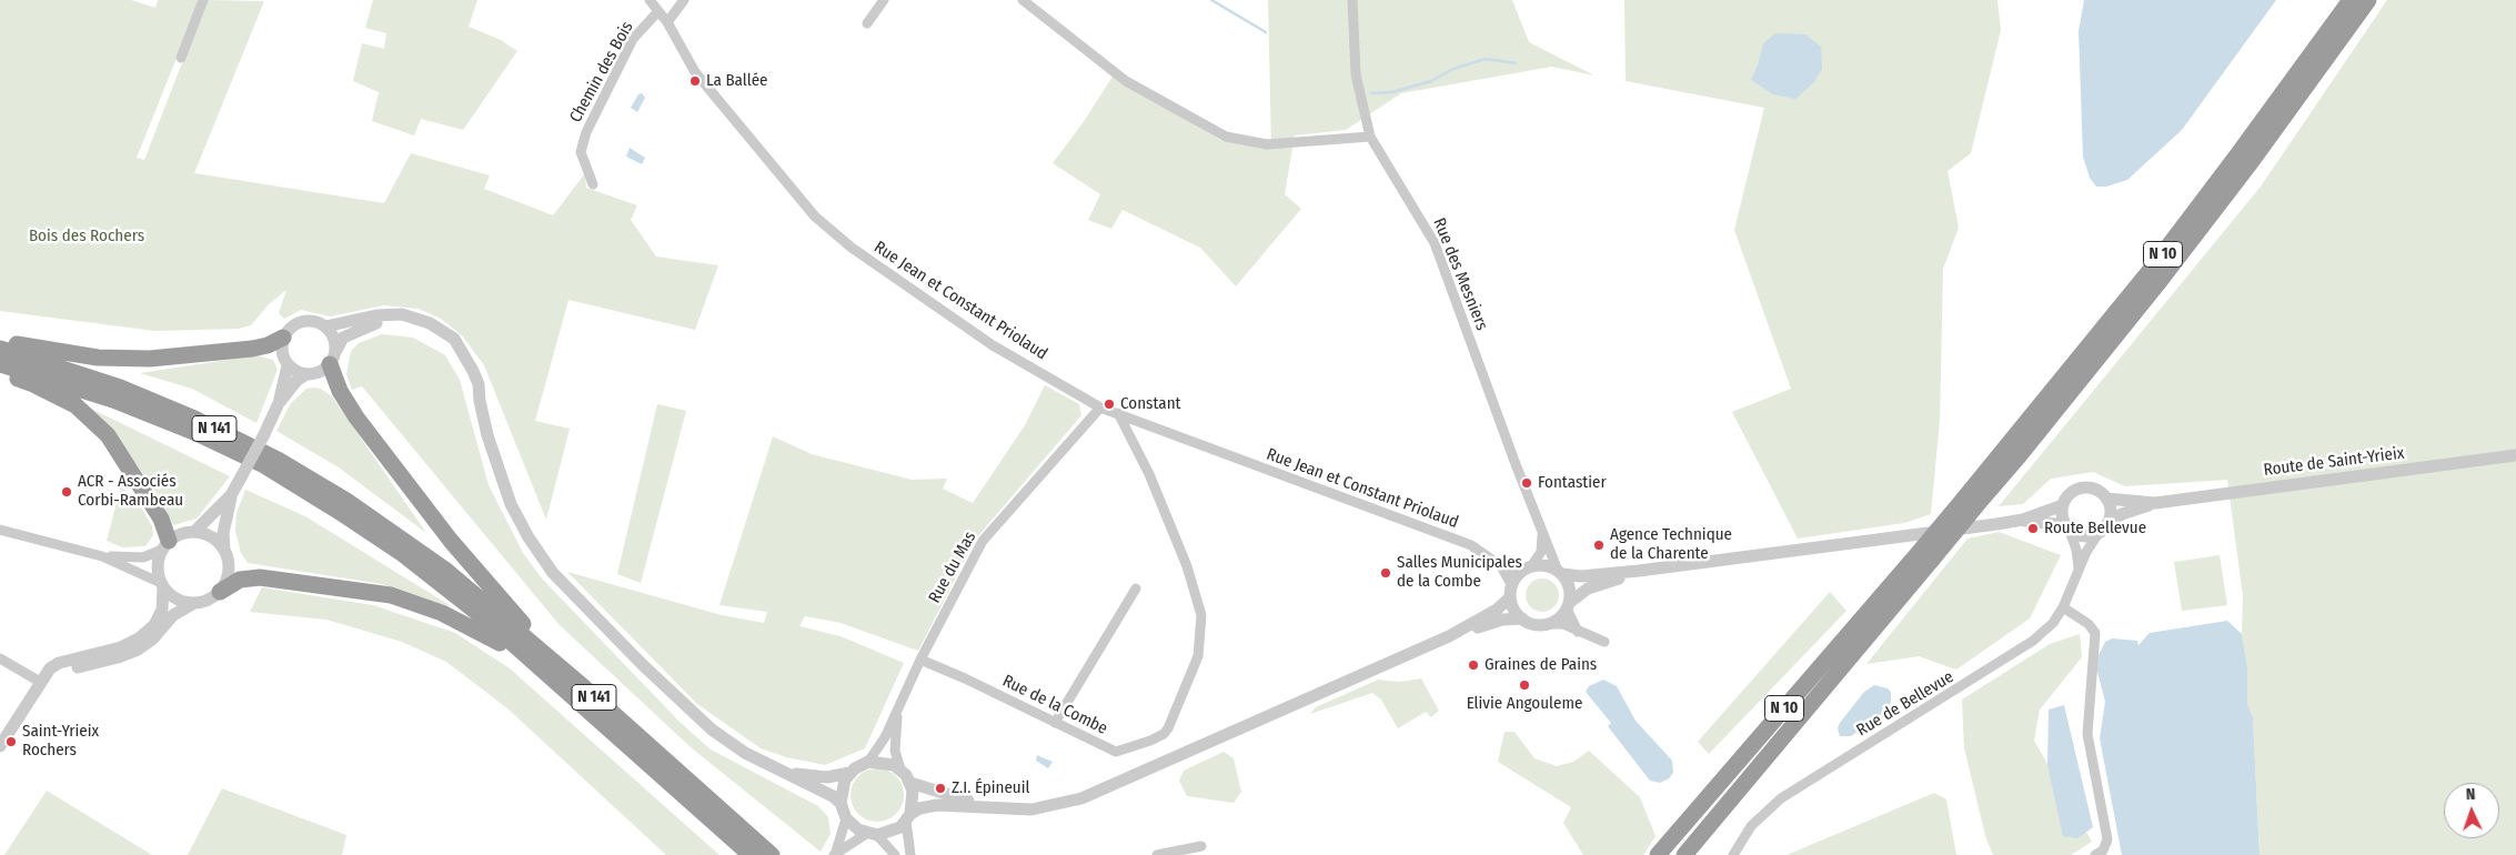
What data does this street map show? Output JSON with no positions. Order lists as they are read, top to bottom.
{
  "streets": {
    "highway": ["N 10", "N 141"],
    "street": [
      "Chemin des Bois",
      "Rue des Mesniers",
      "Rue Jean et Constant Priolaud",
      "Route de Saint-Yrieix",
      "Rue du Mas",
      "Rue de Bellevue",
      "Rue de la Combe"
    ]
  },
  "crossings": [
    ["Chemin des Bois", "Rue Jean et Constant Priolaud"],
    ["Rue des Mesniers", "Rue Jean et Constant Priolaud"],
    ["Rue Jean et Constant Priolaud", "Rue du Mas"],
    ["Rue Jean et Constant Priolaud", "Rue de la Combe"],
    ["Route de Saint-Yrieix", "Rue de Bellevue"],
    ["Rue du Mas", "Rue de la Combe"]
  ],
  "parks": ["Bois des Rochers"],
  "places": [
    "La Ballée",
    "Constant",
    "Fontastier",
    "ACR - Associés Corbi-Rambeau",
    "Route Bellevue",
    "Agence Technique de la Charente",
    "Salles Municipales de la Combe",
    "Graines de Pains",
    "Elivie Angouleme",
    "Saint-Yrieix Rochers",
    "Z.I. Épineuil"
  ],
  "north": "top"
}
